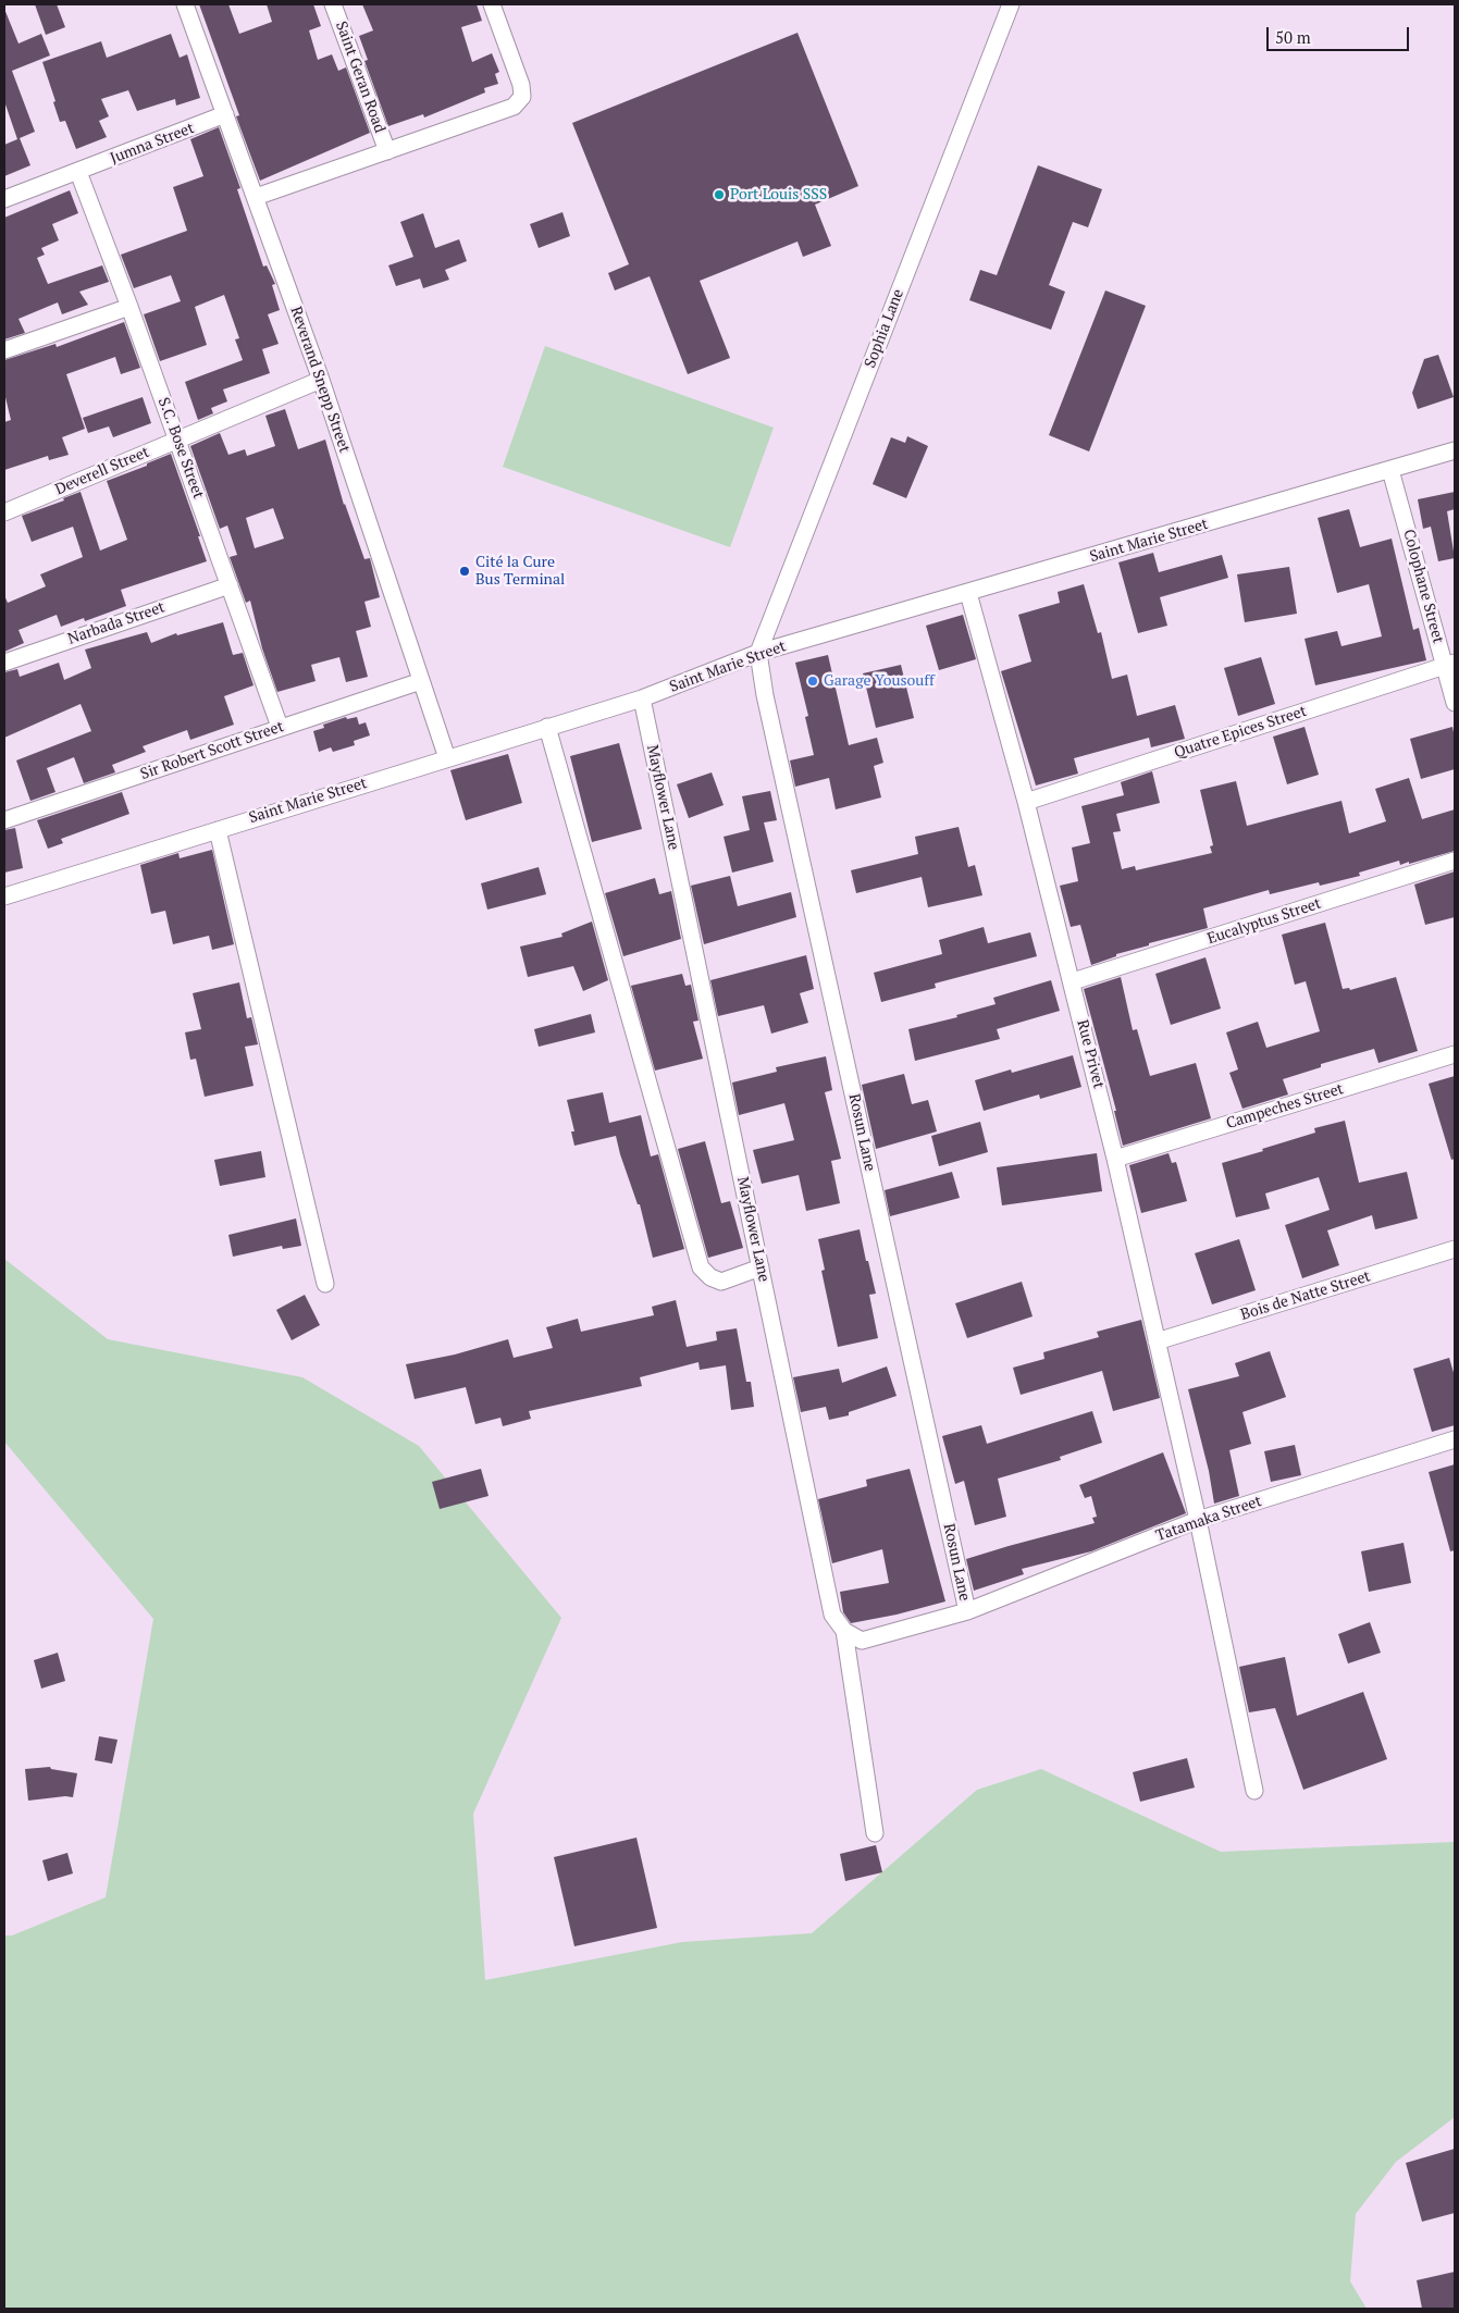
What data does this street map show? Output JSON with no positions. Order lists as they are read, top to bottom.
{
  "streets": {
    "street": [
      "Saint Geran Road",
      "Jumna Street",
      "Sophia Lane",
      "Reverand Snepp Street",
      "S.C. Bose Street",
      "Deverell Street",
      "Saint Marie Street",
      "Colophane Street",
      "Narbada Street",
      "Quatre Epices Street",
      "Sir Robert Scott Street",
      "Mayflower Lane",
      "Eucalyptus Street",
      "Rue Privet",
      "Campeches Street",
      "Rosun Lane",
      "Bois de Natte Street",
      "Tatamaka Street"
    ]
  },
  "crossings": [
    ["Jumna Street", "Reverand Snepp Street"],
    ["Jumna Street", "S.C. Bose Street"],
    ["Sophia Lane", "Saint Marie Street"],
    ["Sophia Lane", "Rosun Lane"],
    ["Reverand Snepp Street", "Deverell Street"],
    ["Reverand Snepp Street", "Saint Marie Street"],
    ["Reverand Snepp Street", "Sir Robert Scott Street"],
    ["S.C. Bose Street", "Deverell Street"],
    ["S.C. Bose Street", "Narbada Street"],
    ["S.C. Bose Street", "Sir Robert Scott Street"],
    ["Saint Marie Street", "Colophane Street"],
    ["Saint Marie Street", "Mayflower Lane"],
    ["Saint Marie Street", "Rue Privet"],
    ["Saint Marie Street", "Rosun Lane"],
    ["Colophane Street", "Quatre Epices Street"],
    ["Quatre Epices Street", "Rue Privet"],
    ["Eucalyptus Street", "Rue Privet"],
    ["Rue Privet", "Campeches Street"],
    ["Rue Privet", "Bois de Natte Street"],
    ["Rue Privet", "Tatamaka Street"],
    ["Rosun Lane", "Tatamaka Street"]
  ],
  "places": ["Port Louis SSS", "Cité la Cure Bus Terminal", "Garage Yousouff"],
  "scale_bar": "50 m"
}
